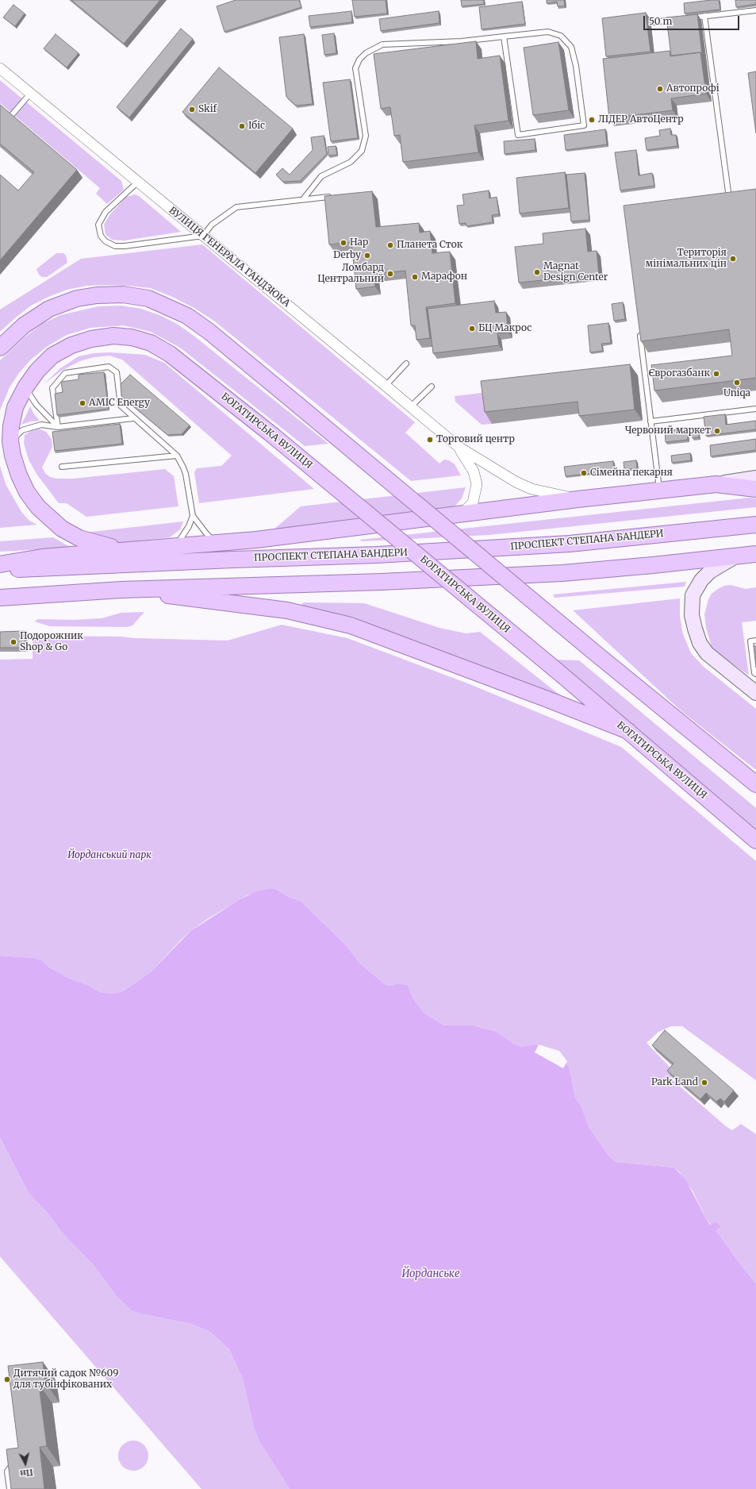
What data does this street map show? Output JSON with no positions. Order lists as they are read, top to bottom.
{
  "streets": {
    "main road": ["БОГАТИРСЬКА ВУЛИЦЯ", "ПРОСПЕКТ СТЕПАНА БАНДЕРИ"],
    "street": ["ВУЛИЦЯ ГЕНЕРАЛА ГАНДЗЮКА"]
  },
  "water": ["Йорданське"],
  "parks": ["Йорданський парк"],
  "places": [
    "Автопрофі",
    "Skif",
    "ЛІДЕР АвтоЦентр",
    "Ібіс",
    "Hap",
    "Планета Сток",
    "Derby",
    "Територія мінімальних цін",
    "Magnat Design Center",
    "Ломбард Центральний",
    "Марафон",
    "БЦ Макрос",
    "Єврогазбанк",
    "Uniqa",
    "AMIC Energy",
    "Червоний маркет",
    "Торговий центр",
    "Сімейна пекарня",
    "Подорожник Shop & Go",
    "Park Land",
    "Дитячий садок №609 для тубінфікованих"
  ],
  "scale_bar": "50 m",
  "north": "bottom"
}
